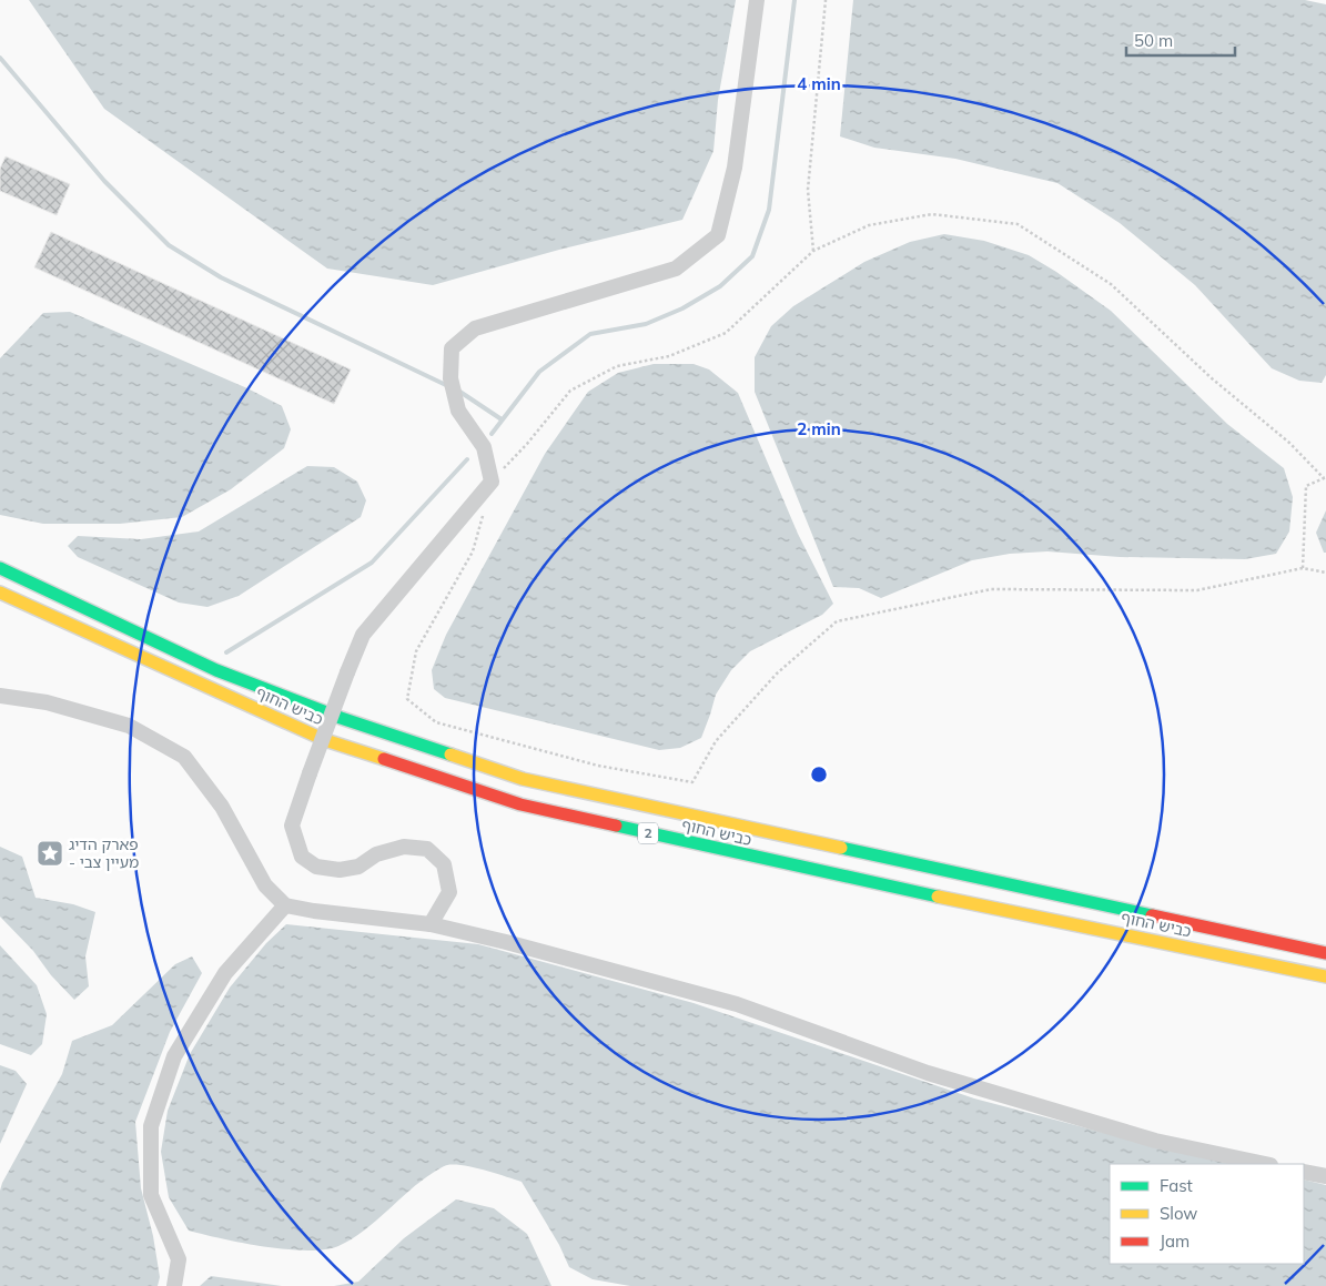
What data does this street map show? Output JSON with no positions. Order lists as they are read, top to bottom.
{
  "streets": {
    "highway": ["כביש החוף", "2"]
  },
  "places": {
    "place": ["פארק הדיג - מעיין צבי"]
  },
  "legend": ["Fast", "Slow", "Jam"],
  "scale_bar": "50 m",
  "rings": ["4 min", "2 min"]
}
